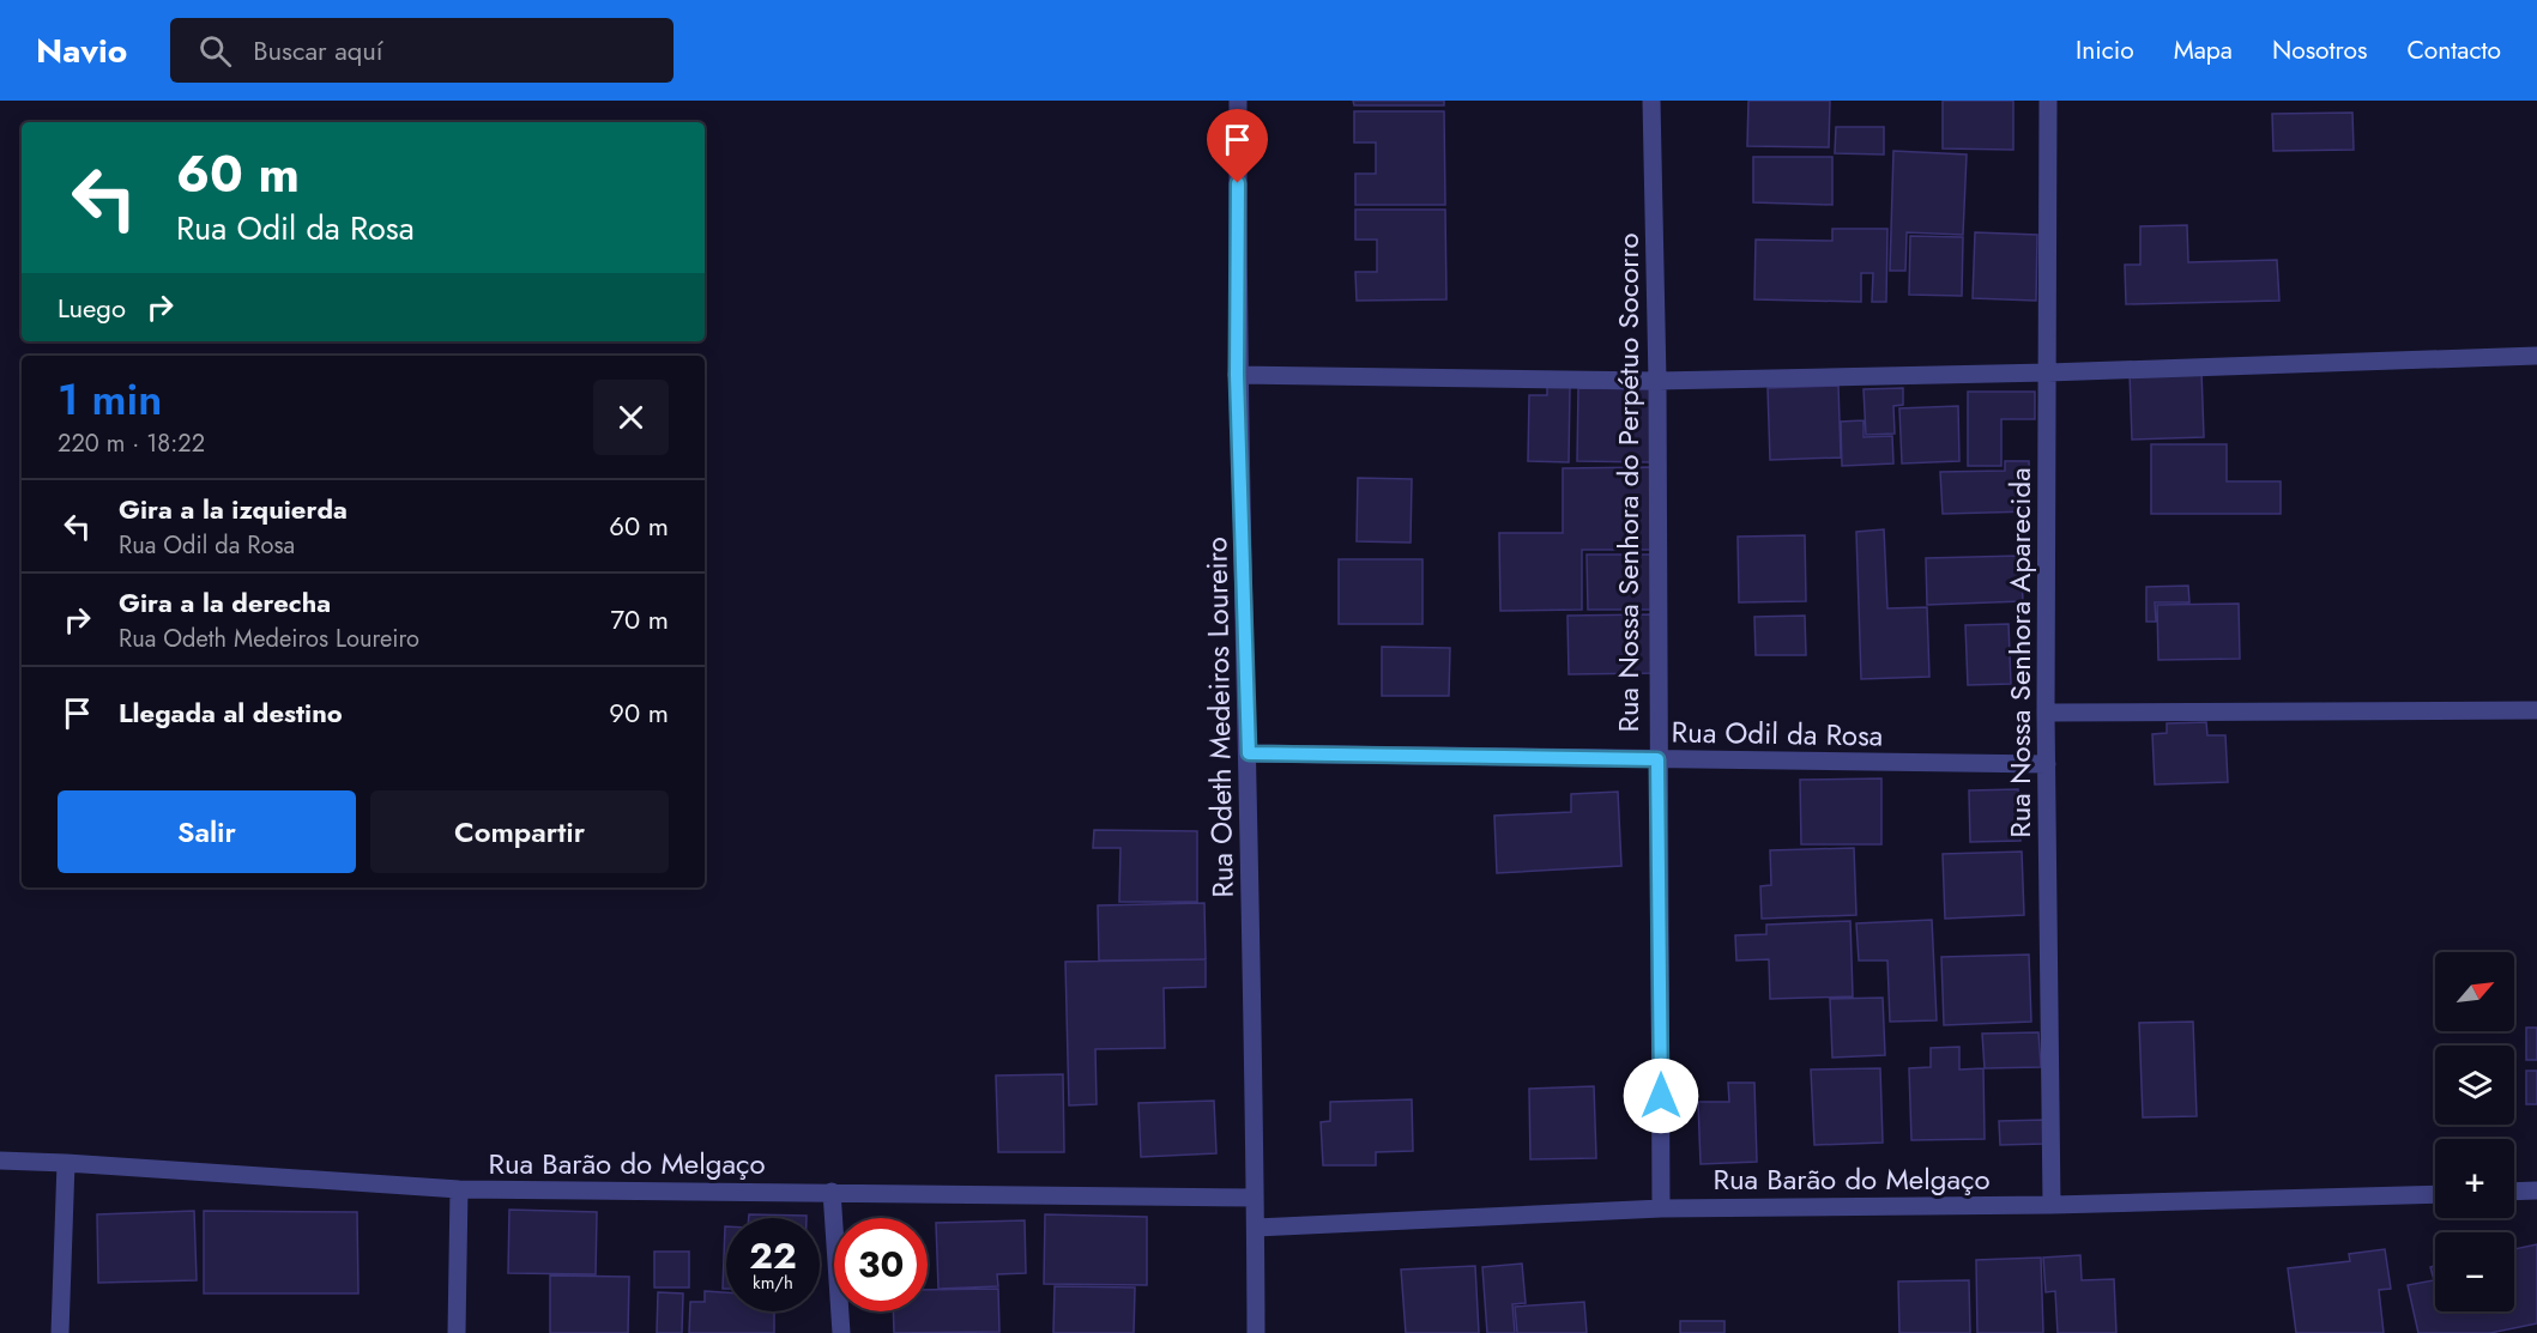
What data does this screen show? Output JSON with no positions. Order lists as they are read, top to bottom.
{
  "streets": {
    "street": [
      "Rua Nossa Senhora do Perpétuo Socorro",
      "Rua Nossa Senhora Aparecida",
      "Rua Odeth Medeiros Loureiro",
      "Rua Odil da Rosa",
      "Rua Barão do Melgaço"
    ]
  },
  "crossings": [
    ["Rua Nossa Senhora do Perpétuo Socorro", "Rua Odil da Rosa"],
    ["Rua Nossa Senhora do Perpétuo Socorro", "Rua Barão do Melgaço"],
    ["Rua Nossa Senhora Aparecida", "Rua Odil da Rosa"],
    ["Rua Nossa Senhora Aparecida", "Rua Barão do Melgaço"],
    ["Rua Odeth Medeiros Loureiro", "Rua Odil da Rosa"],
    ["Rua Odeth Medeiros Loureiro", "Rua Barão do Melgaço"]
  ],
  "north": "top right",
  "page": {
    "header": "Navio",
    "search": "Buscar aquí",
    "nav": [
      "Inicio",
      "Mapa",
      "Nosotros",
      "Contacto"
    ],
    "turn": ["60 m", "Rua Odil da Rosa"],
    "then": "Luego",
    "heading": ["1 min", "220 m · 18:22"],
    "list": [
      {
        "name": "Gira a la izquierda",
        "note": "Rua Odil da Rosa",
        "value": "60 m"
      },
      {
        "name": "Gira a la derecha",
        "note": "Rua Odeth Medeiros Loureiro",
        "value": "70 m"
      },
      {
        "name": "Llegada al destino",
        "value": "90 m"
      }
    ],
    "buttons": ["Salir", "Compartir"],
    "map_buttons": ["+", "−"],
    "speed": "22 km/h",
    "limit": "30"
  }
}
